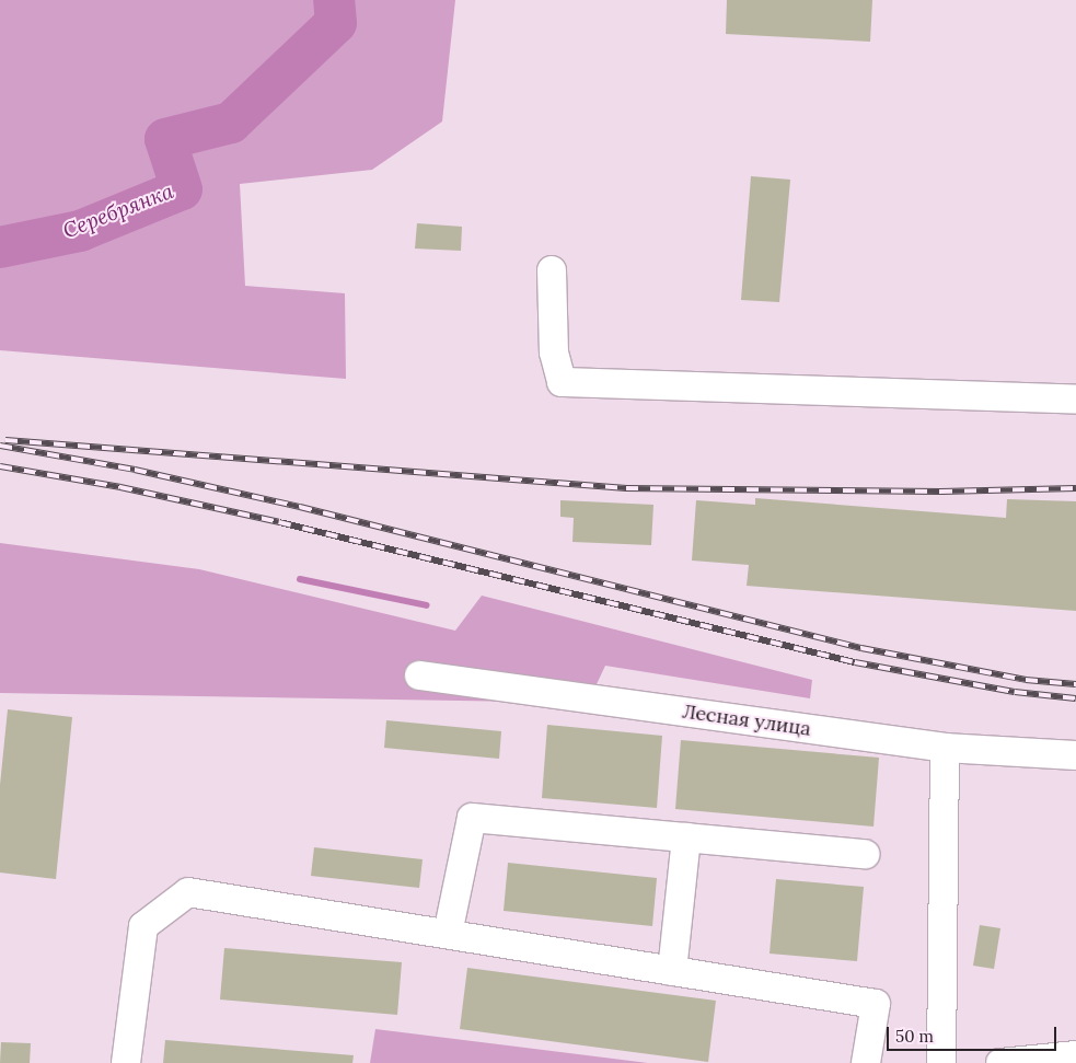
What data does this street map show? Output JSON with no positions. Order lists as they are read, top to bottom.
{
  "streets": {
    "street": ["Лесная улица"]
  },
  "water": ["Серебрянка"],
  "scale_bar": "50 m"
}
